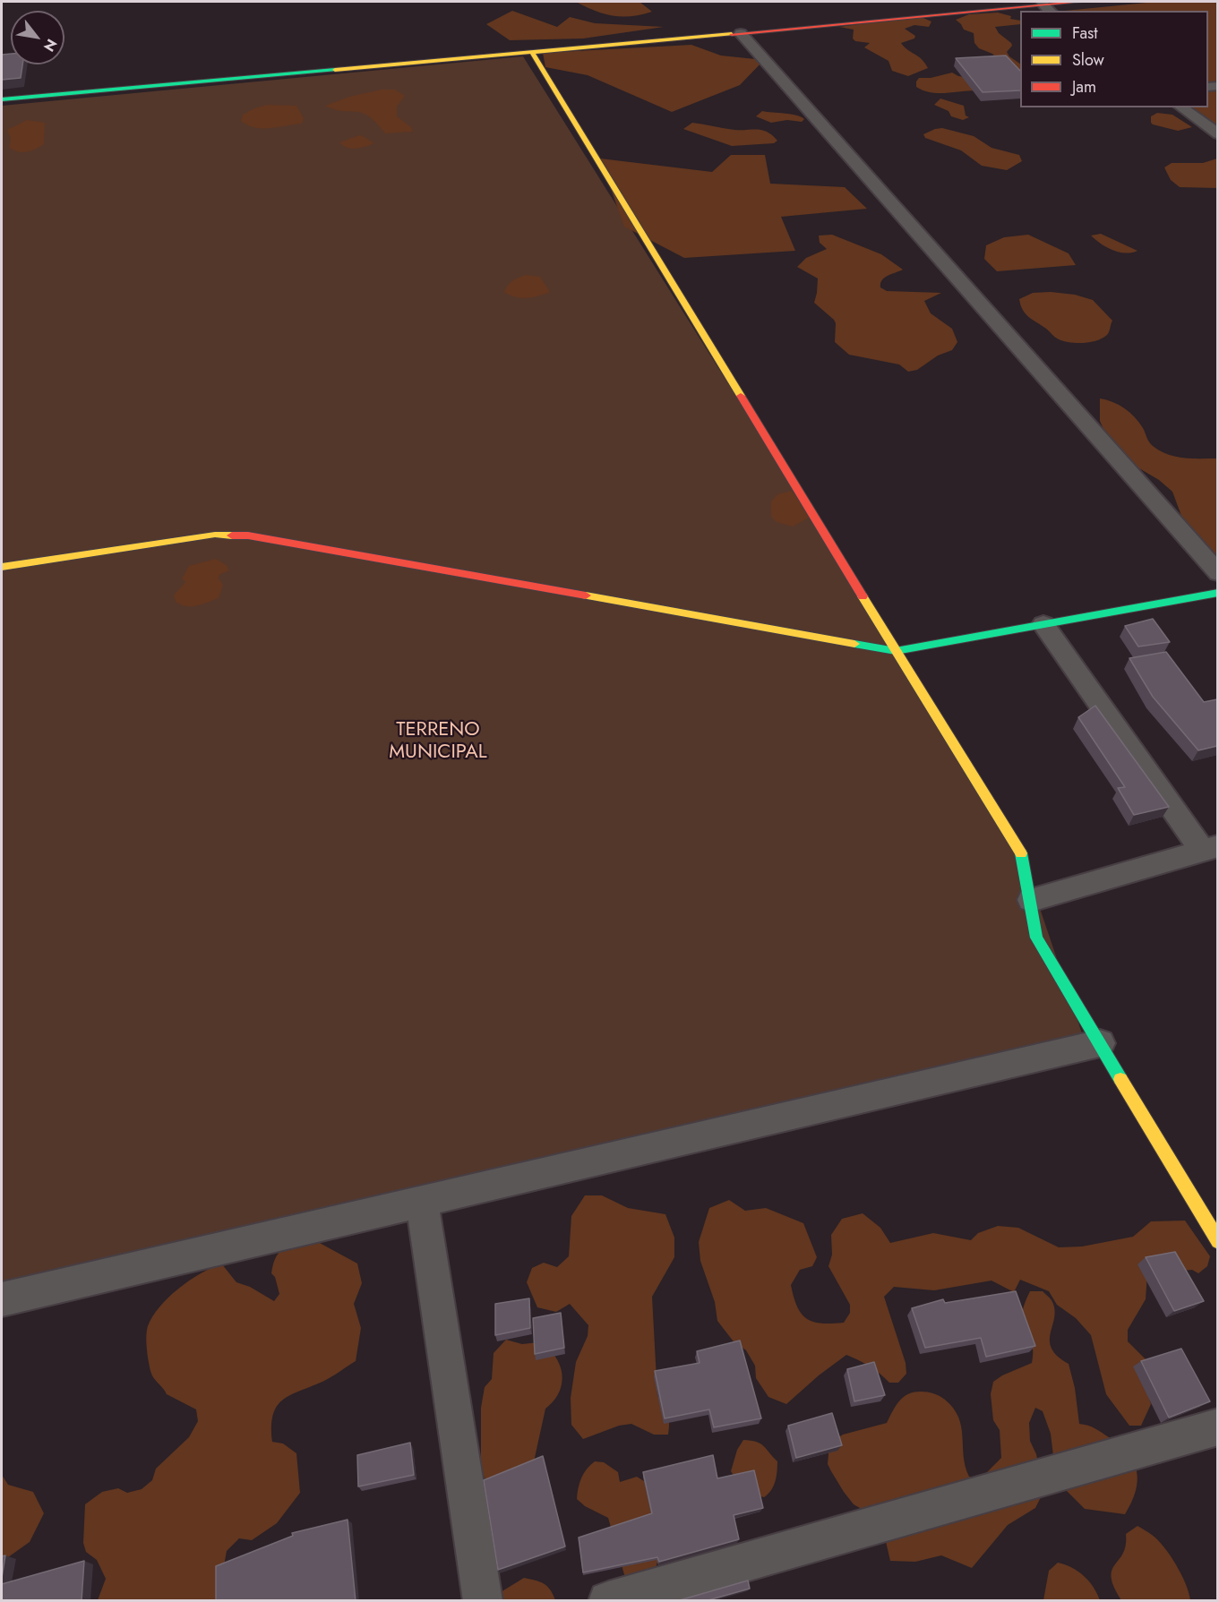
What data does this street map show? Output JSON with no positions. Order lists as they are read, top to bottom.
{
  "parks": ["TERRENO MUNICIPAL"],
  "legend": ["Fast", "Slow", "Jam"],
  "north": "bottom right"
}
